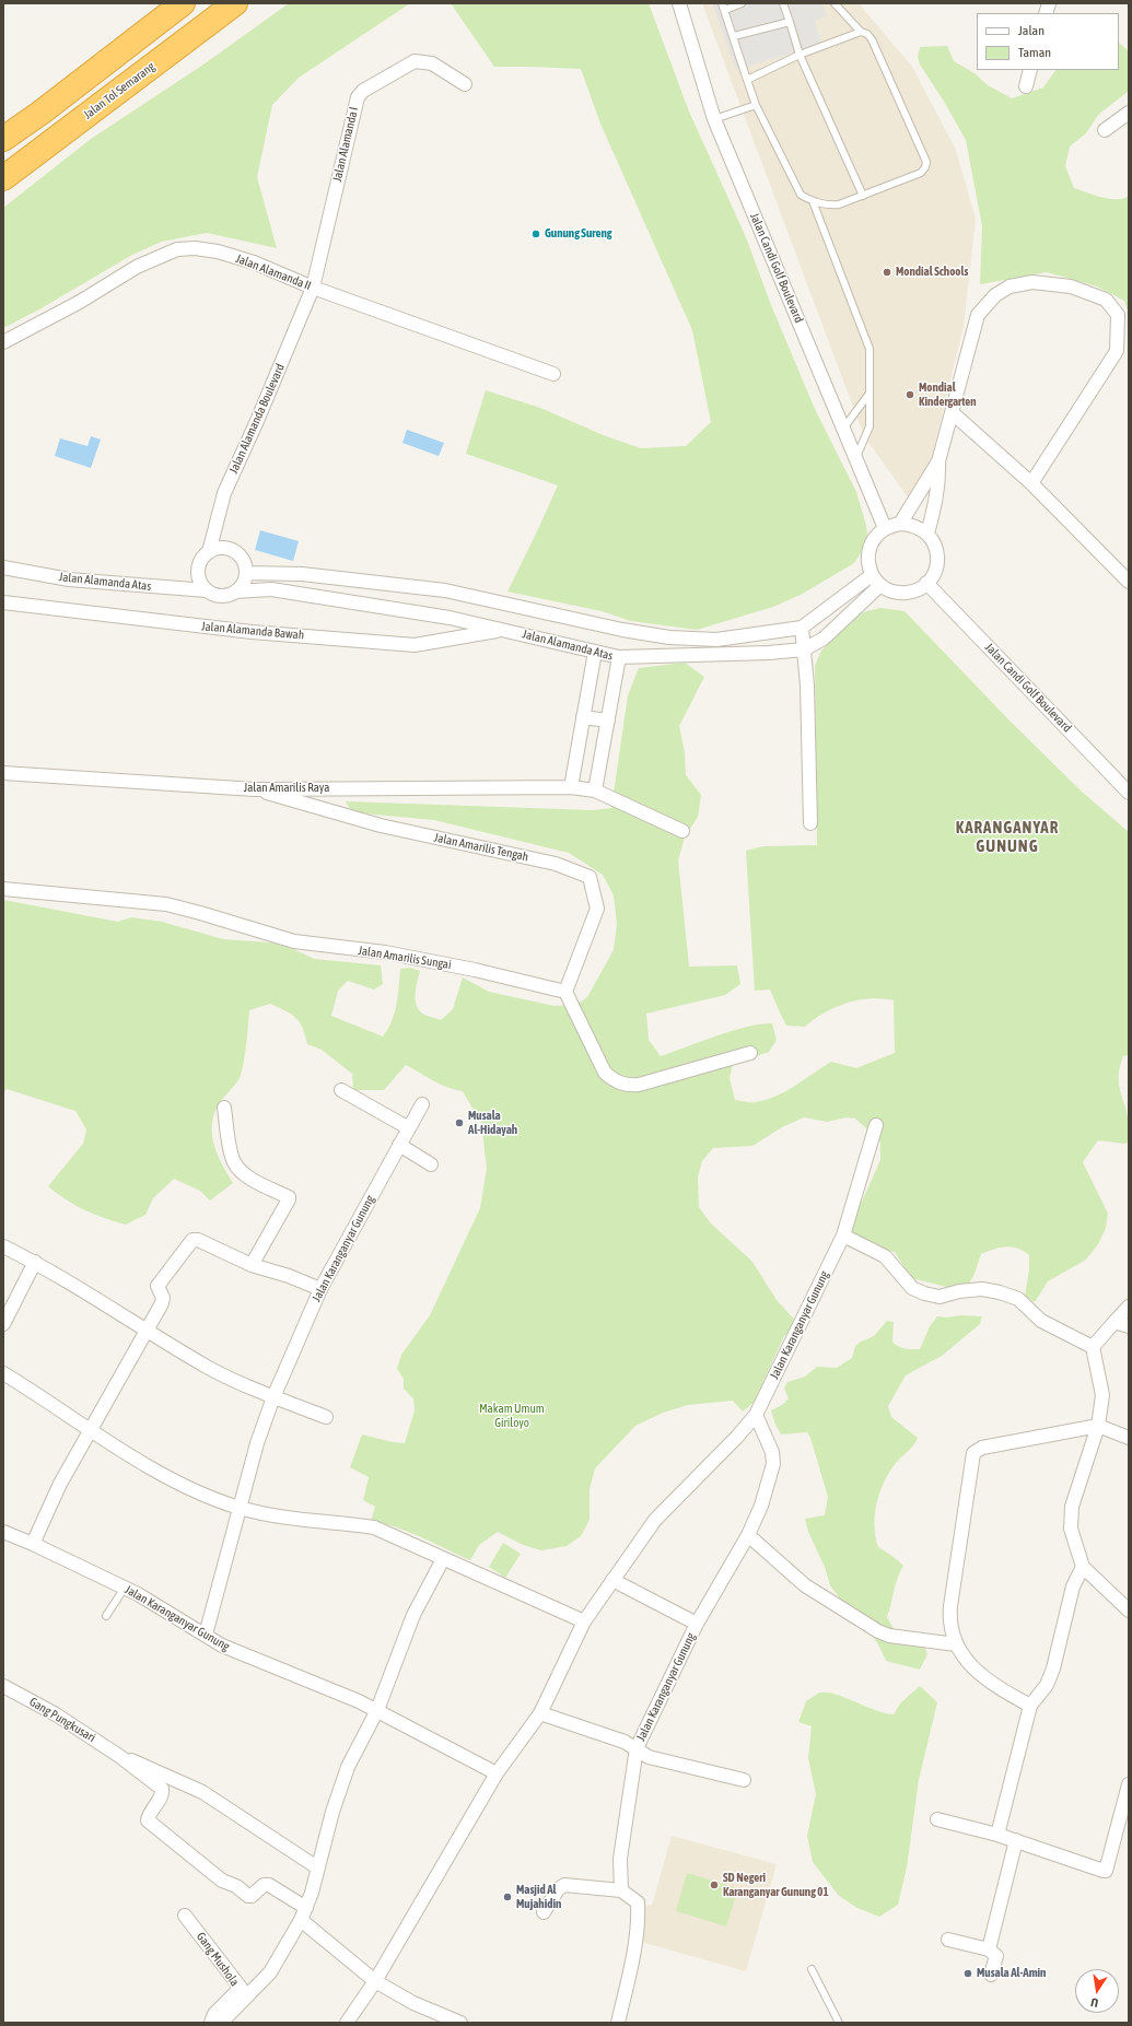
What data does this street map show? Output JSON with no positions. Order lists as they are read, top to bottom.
{
  "streets": {
    "highway": ["Jalan Tol Semarang"],
    "street": [
      "Jalan Alamanda I",
      "Jalan Candi Golf Boulevard",
      "Jalan Alamanda II",
      "Jalan Alamanda Boulevard",
      "Jalan Alamanda Atas",
      "Jalan Alamanda Bawah",
      "Jalan Amarilis Raya",
      "Jalan Amarilis Tengah",
      "Jalan Amarilis Sungai",
      "Jalan Karanganyar Gunung",
      "Gang Pungkusari",
      "Gang Mushola"
    ]
  },
  "crossings": [
    ["Jalan Alamanda I", "Jalan Alamanda II"],
    ["Jalan Alamanda I", "Jalan Alamanda Boulevard"],
    ["Jalan Candi Golf Boulevard", "Jalan Alamanda Atas"],
    ["Jalan Alamanda II", "Jalan Alamanda Boulevard"],
    ["Jalan Alamanda Boulevard", "Jalan Alamanda Atas"],
    ["Jalan Alamanda Atas", "Jalan Alamanda Bawah"],
    ["Jalan Amarilis Raya", "Jalan Amarilis Tengah"],
    ["Jalan Amarilis Tengah", "Jalan Amarilis Sungai"]
  ],
  "districts": ["KARANGANYAR GUNUNG"],
  "parks": ["Makam Umum Giriloyo"],
  "places": [
    "Gunung Sureng",
    "Mondial Schools",
    "Mondial Kindergarten",
    "Musala Al-Hidayah",
    "SD Negeri Karanganyar Gunung 01",
    "Masjid Al Mujahidin",
    "Musala Al-Amin"
  ],
  "legend": ["Jalan", "Taman"],
  "north": "bottom"
}
